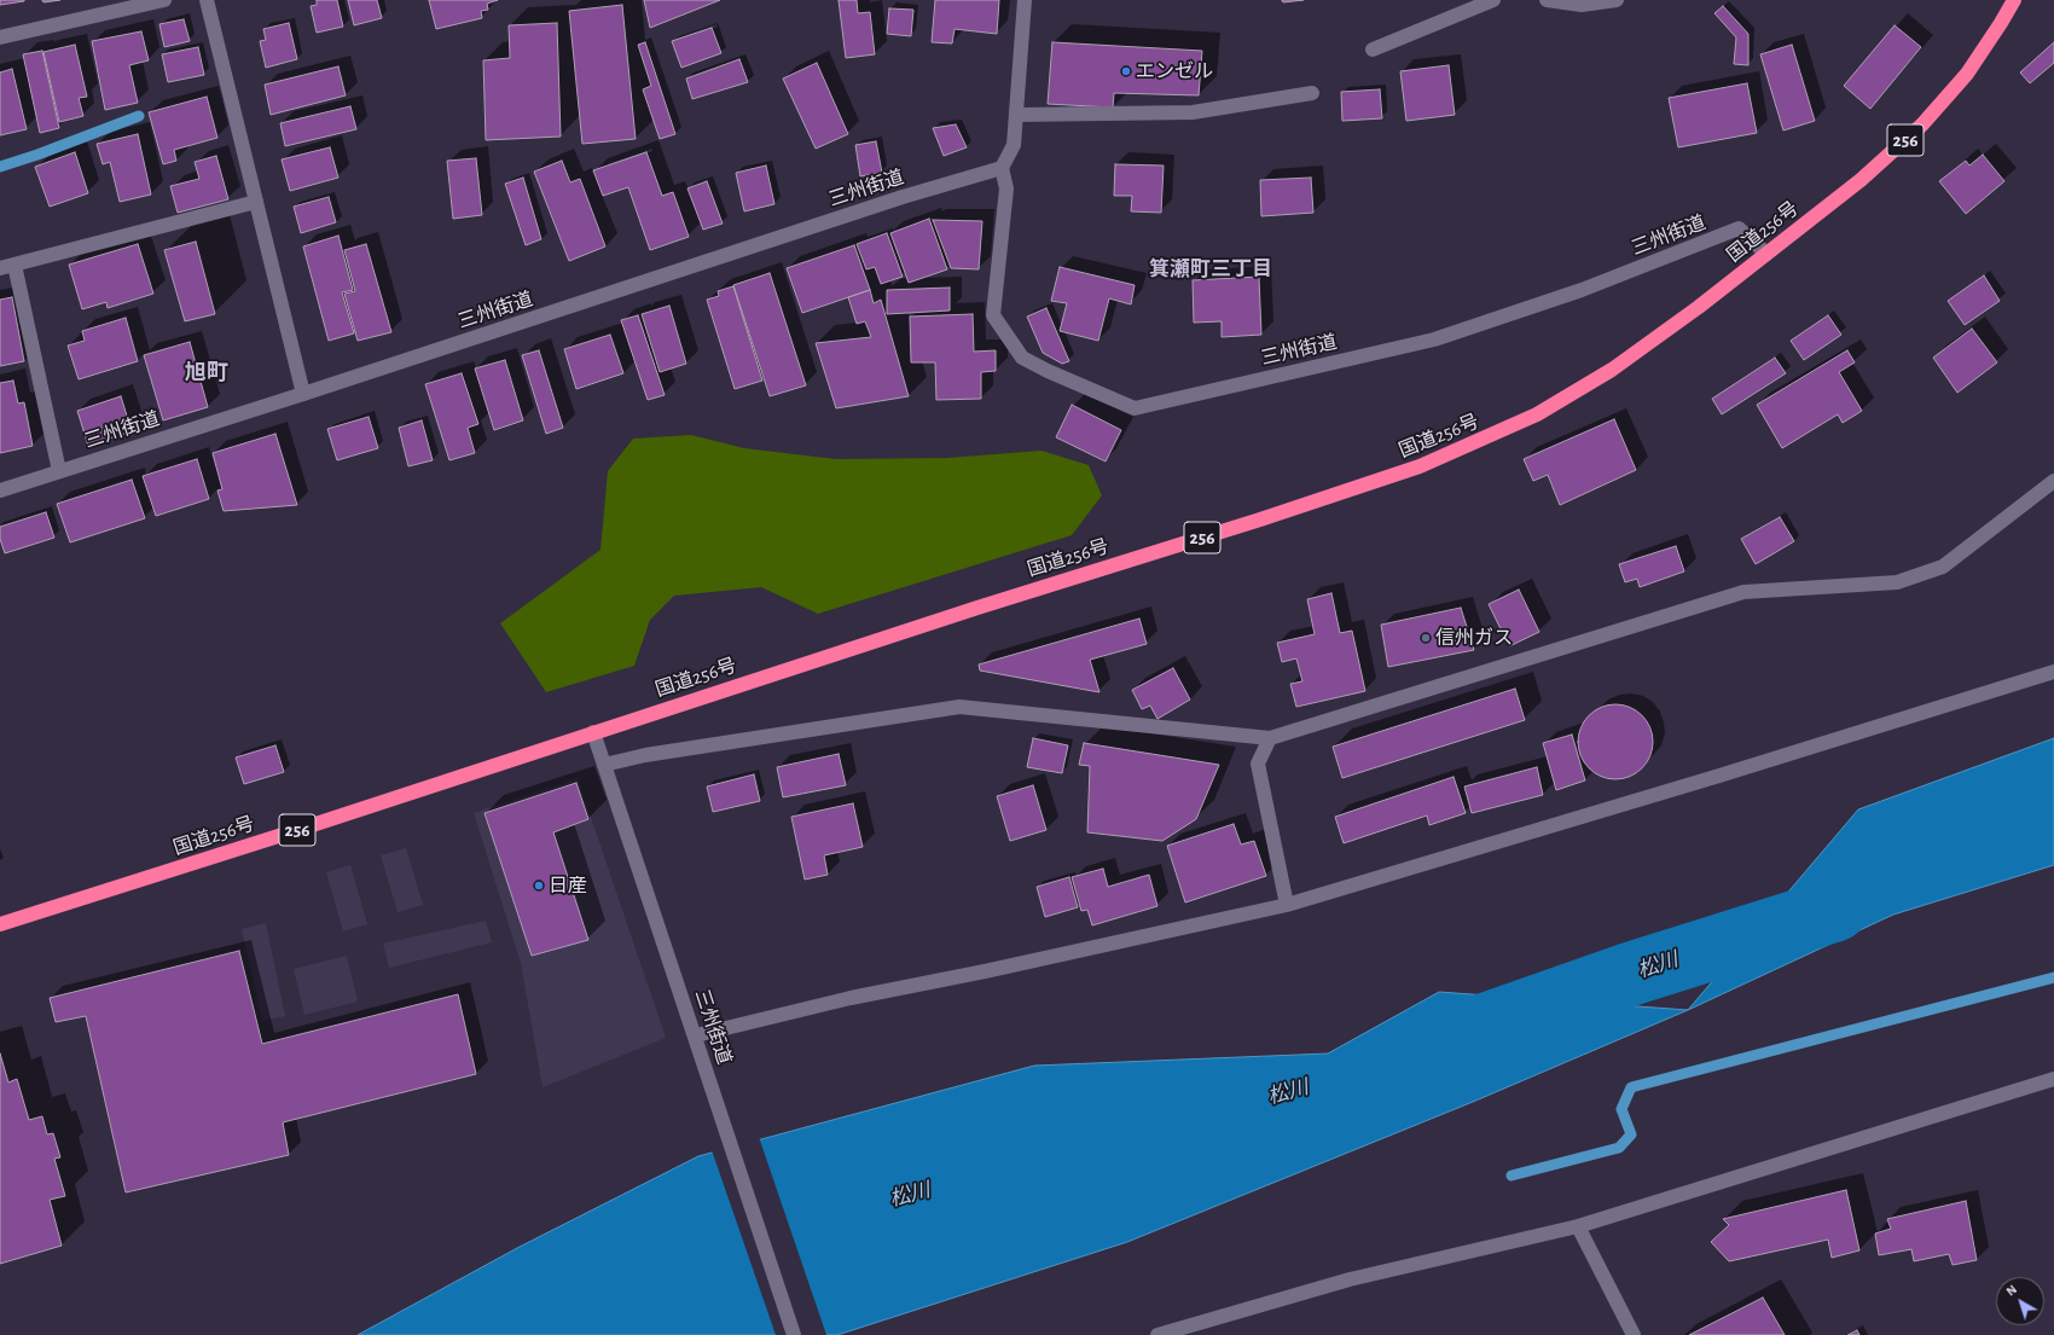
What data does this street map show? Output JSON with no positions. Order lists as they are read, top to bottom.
{
  "streets": {
    "highway": ["256", "国道256号"],
    "street": ["三州街道"]
  },
  "crossings": [
    ["三州街道", "国道256号"]
  ],
  "districts": ["箕瀬町三丁目", "旭町"],
  "water": ["松川"],
  "places": ["エンゼル", "信州ガス", "日産"],
  "north": "top left"
}
